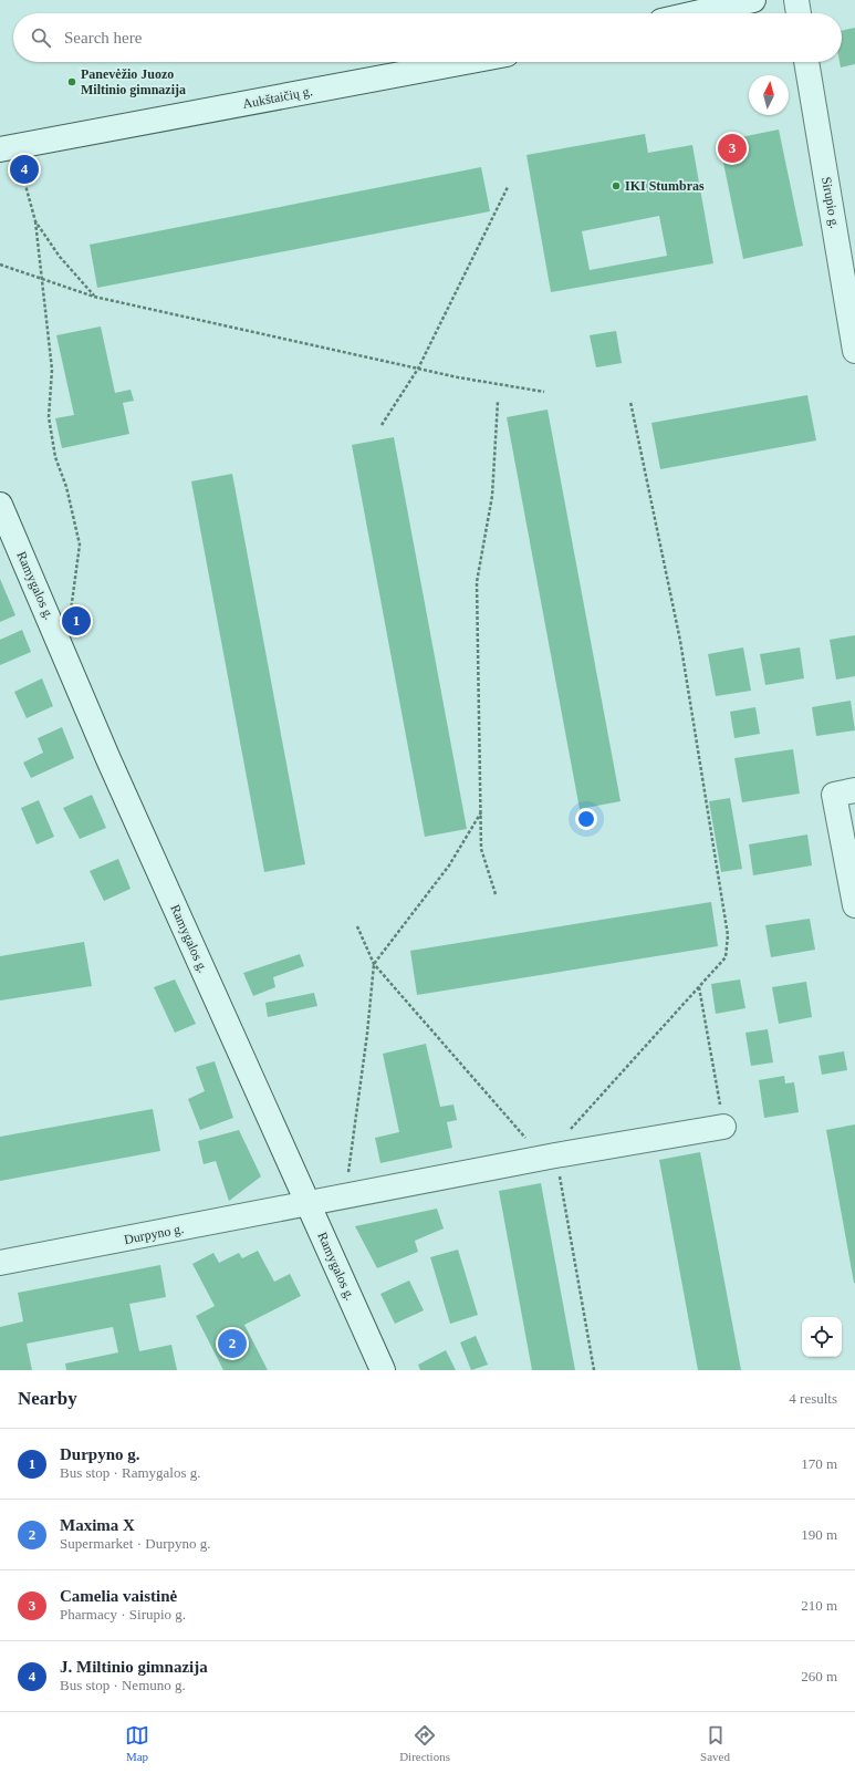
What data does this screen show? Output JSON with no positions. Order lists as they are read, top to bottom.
{
  "streets": {
    "main road": [
      "Aukštaičių g.",
      "Sirupio g.",
      "Ramygalos g.",
      "Durpyno g."
    ]
  },
  "crossings": [
    ["Ramygalos g.", "Durpyno g."]
  ],
  "places": ["Panevėžio Juozo Miltinio gimnazija", "IKI Stumbras"],
  "north": "top",
  "page": {
    "search": "Search here",
    "pins": [
      "3",
      "4",
      "1",
      "2"
    ],
    "heading": ["Nearby", "4 results"],
    "list": [
      {
        "mark": "1",
        "name": "Durpyno g.",
        "note": "Bus stop · Ramygalos g.",
        "value": "170 m"
      },
      {
        "mark": "2",
        "name": "Maxima X",
        "note": "Supermarket · Durpyno g.",
        "value": "190 m"
      },
      {
        "mark": "3",
        "name": "Camelia vaistinė",
        "note": "Pharmacy · Sirupio g.",
        "value": "210 m"
      },
      {
        "mark": "4",
        "name": "J. Miltinio gimnazija",
        "note": "Bus stop · Nemuno g.",
        "value": "260 m"
      }
    ],
    "nav": ["Map", "Directions", "Saved"]
  }
}
